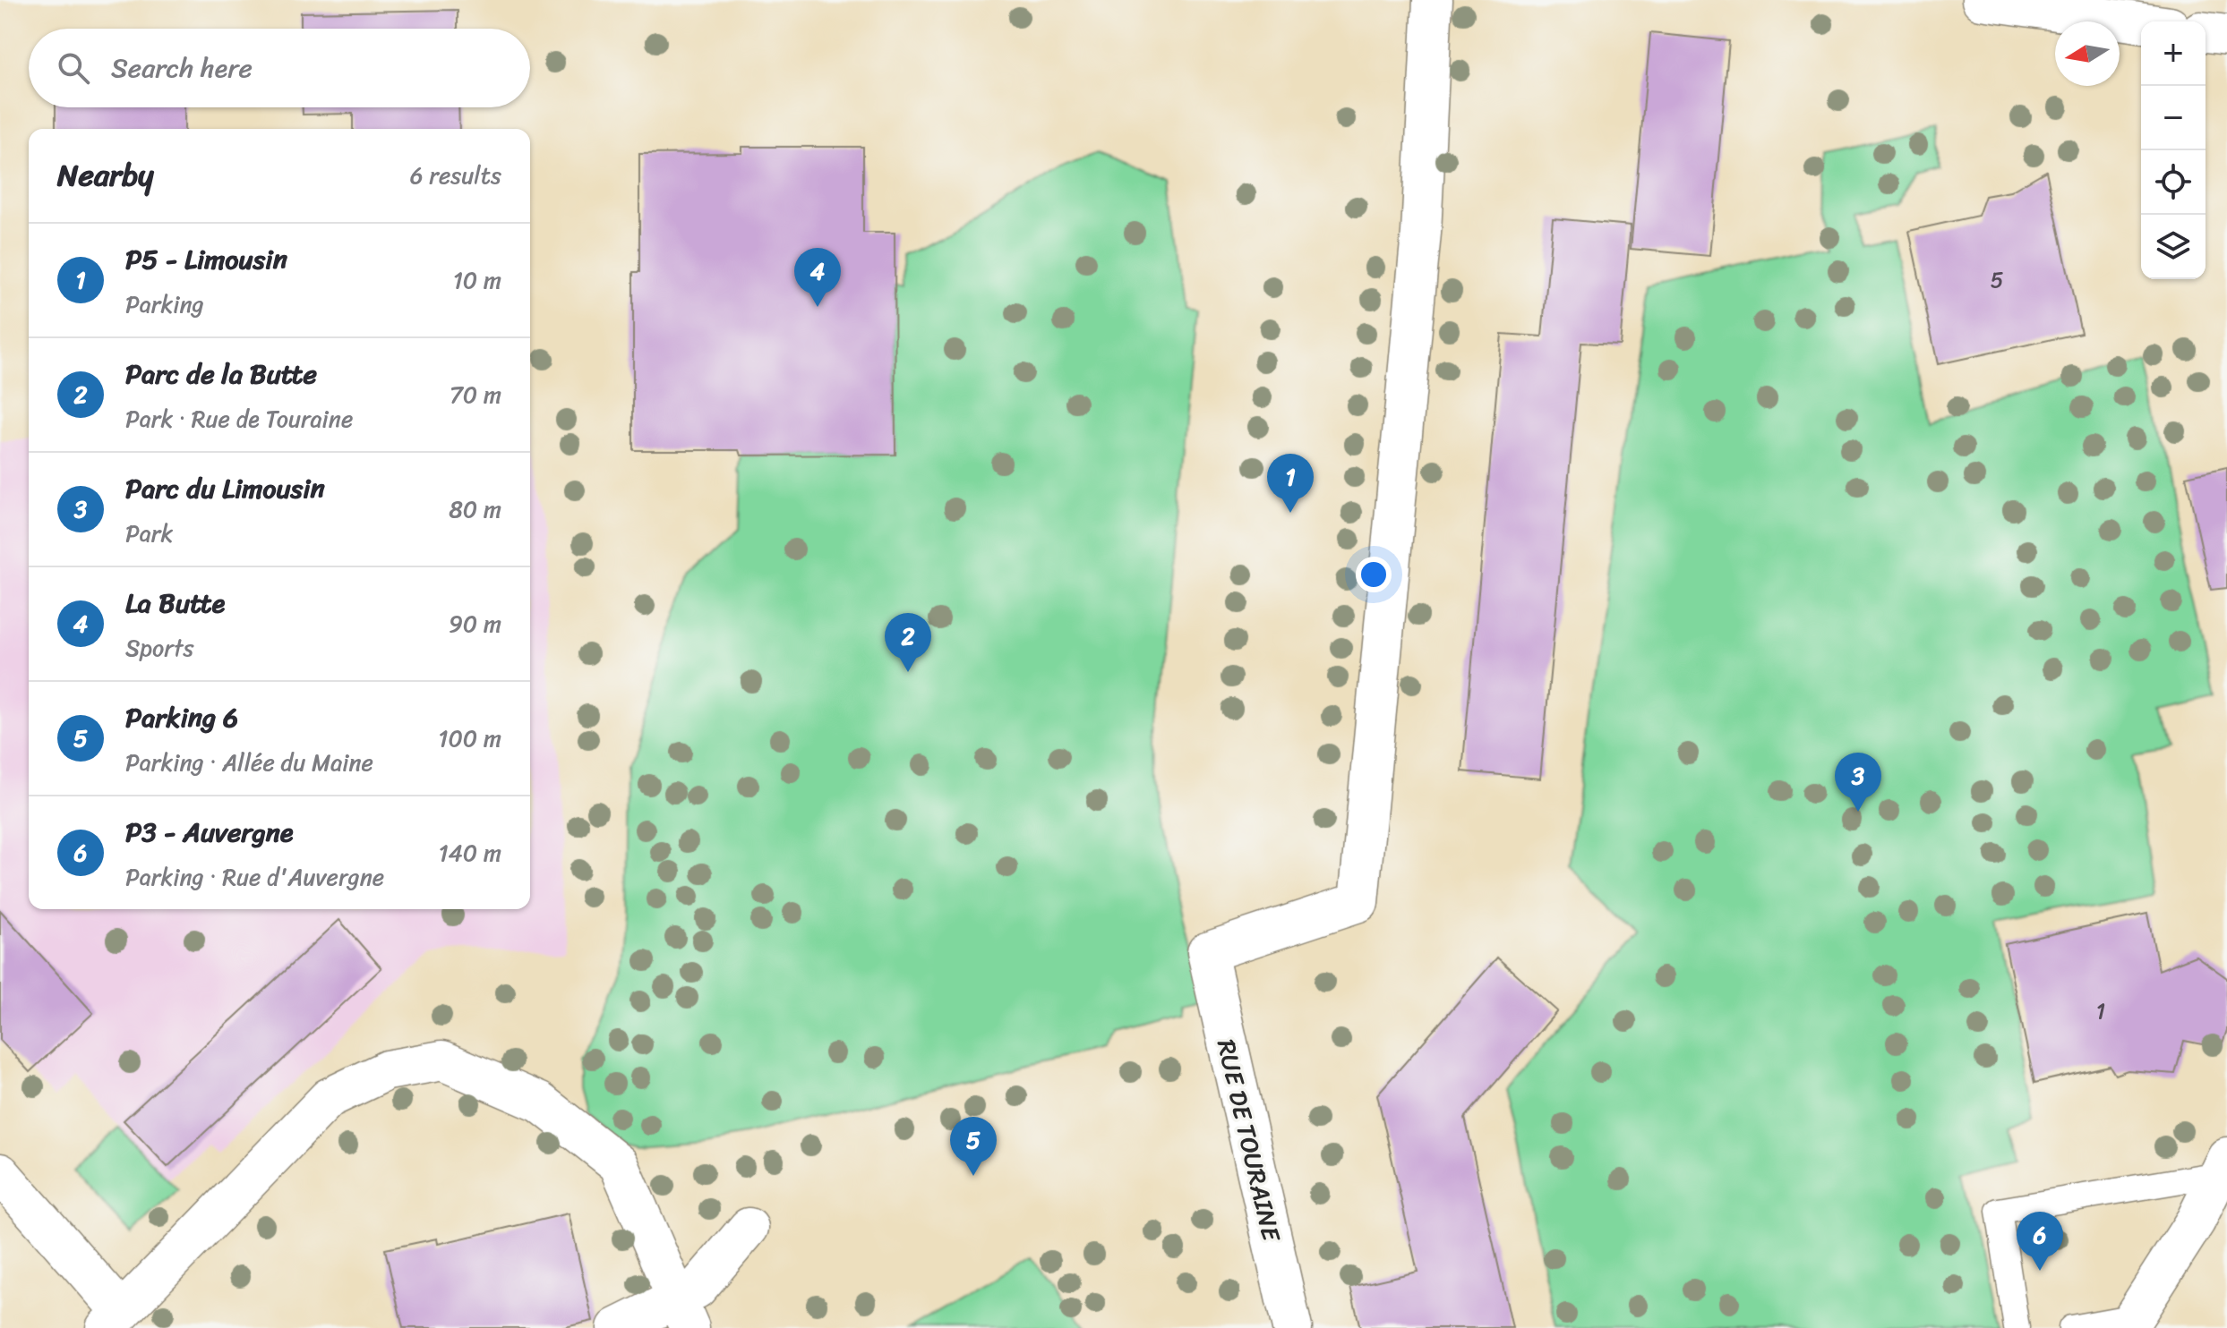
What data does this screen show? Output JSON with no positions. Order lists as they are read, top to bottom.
{
  "streets": {
    "street": ["RUE DE TOURAINE"]
  },
  "house_numbers": ["5", "1"],
  "north": "left",
  "page": {
    "map_buttons": ["+", "−"],
    "search": "Search here",
    "heading": ["Nearby", "6 results"],
    "list": [
      {
        "mark": "1",
        "name": "P5 - Limousin",
        "note": "Parking",
        "value": "10 m"
      },
      {
        "mark": "2",
        "name": "Parc de la Butte",
        "note": "Park · Rue de Touraine",
        "value": "70 m"
      },
      {
        "mark": "3",
        "name": "Parc du Limousin",
        "note": "Park",
        "value": "80 m"
      },
      {
        "mark": "4",
        "name": "La Butte",
        "note": "Sports",
        "value": "90 m"
      },
      {
        "mark": "5",
        "name": "Parking 6",
        "note": "Parking · Allée du Maine",
        "value": "100 m"
      },
      {
        "mark": "6",
        "name": "P3 - Auvergne",
        "note": "Parking · Rue d'Auvergne",
        "value": "140 m"
      }
    ],
    "pins": [
      "4",
      "1",
      "2",
      "3",
      "5",
      "6"
    ]
  }
}
